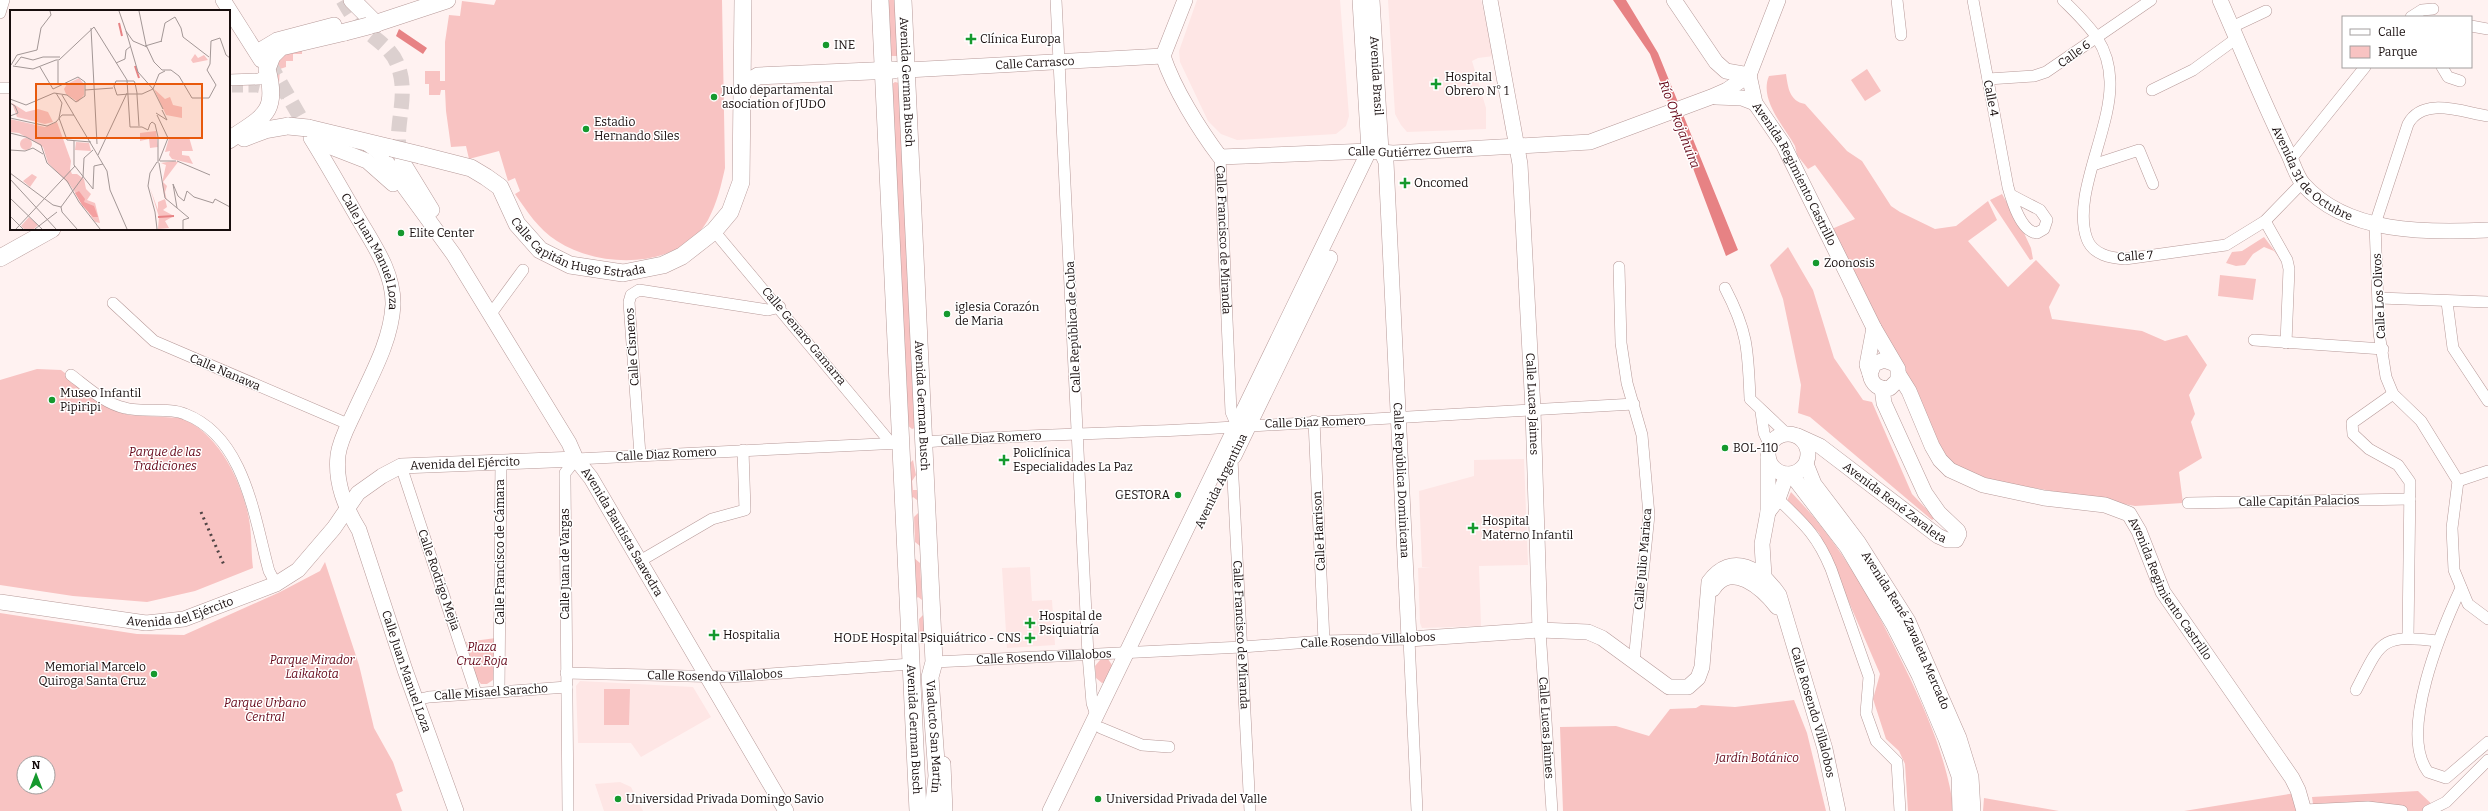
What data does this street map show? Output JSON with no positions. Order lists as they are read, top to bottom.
{
  "streets": {
    "main road": [
      "Calle Carrasco",
      "Avenida Brasil",
      "Avenida German Busch",
      "Calle Gutiérrez Guerra",
      "Avenida 31 de Octubre",
      "Avenida Regimiento Castrillo",
      "Calle Capitán Hugo Estrada",
      "Calle Francisco de Miranda",
      "Calle Juan Manuel Loza",
      "Calle Lucas Jaimes",
      "Avenida del Ejército",
      "Avenida Argentina",
      "Calle República Dominicana",
      "Avenida René Zavaleta",
      "Avenida Bautista Saavedra",
      "Avenida René Zavaleta Mercado",
      "Calle Rosendo Villalobos",
      "Viaducto San Martín"
    ],
    "street": [
      "Calle 6",
      "Calle 4",
      "Calle 7",
      "Calle Los Olivos",
      "Calle República de Cuba",
      "Calle Genaro Gamarra",
      "Calle Cisneros",
      "Calle Nanawa",
      "Calle Diaz Romero",
      "Calle Capitán Palacios",
      "Calle Harrison",
      "Calle Francisco de Cámara",
      "Calle Julio Mariaca",
      "Calle Juan de Vargas",
      "Calle Rodrigo Mejia",
      "Calle Misael Saracho"
    ]
  },
  "crossings": [
    ["Calle 6", "Calle 4"],
    ["Calle 6", "Calle 7"],
    ["Calle Carrasco", "Avenida German Busch"],
    ["Calle Carrasco", "Calle Francisco de Miranda"],
    ["Calle Carrasco", "Calle República de Cuba"],
    ["Avenida Brasil", "Calle Gutiérrez Guerra"],
    ["Avenida Brasil", "Avenida Argentina"],
    ["Avenida Brasil", "Calle República Dominicana"],
    ["Avenida German Busch", "Calle Genaro Gamarra"],
    ["Avenida German Busch", "Calle Diaz Romero"],
    ["Avenida German Busch", "Calle Rosendo Villalobos"],
    ["Avenida German Busch", "Viaducto San Martín"],
    ["Calle Gutiérrez Guerra", "Calle Francisco de Miranda"],
    ["Calle Gutiérrez Guerra", "Calle Lucas Jaimes"],
    ["Calle Gutiérrez Guerra", "Avenida Argentina"],
    ["Calle Gutiérrez Guerra", "Calle República Dominicana"],
    ["Avenida 31 de Octubre", "Calle 7"],
    ["Avenida 31 de Octubre", "Calle Los Olivos"],
    ["Avenida Regimiento Castrillo", "Avenida René Zavaleta"],
    ["Calle Capitán Hugo Estrada", "Calle Juan Manuel Loza"],
    ["Calle Capitán Hugo Estrada", "Calle Genaro Gamarra"],
    ["Calle Capitán Hugo Estrada", "Avenida Bautista Saavedra"],
    ["Calle Francisco de Miranda", "Calle Diaz Romero"],
    ["Calle Francisco de Miranda", "Avenida Argentina"],
    ["Calle Francisco de Miranda", "Calle Rosendo Villalobos"],
    ["Calle Juan Manuel Loza", "Calle Nanawa"],
    ["Calle Juan Manuel Loza", "Avenida del Ejército"],
    ["Calle Juan Manuel Loza", "Calle Misael Saracho"],
    ["Calle República de Cuba", "Calle Diaz Romero"],
    ["Calle República de Cuba", "Avenida Argentina"],
    ["Calle República de Cuba", "Calle Rosendo Villalobos"],
    ["Calle Genaro Gamarra", "Calle Cisneros"],
    ["Calle Genaro Gamarra", "Calle Diaz Romero"],
    ["Calle Cisneros", "Calle Diaz Romero"],
    ["Calle Lucas Jaimes", "Calle Diaz Romero"],
    ["Calle Lucas Jaimes", "Calle Rosendo Villalobos"],
    ["Calle Diaz Romero", "Avenida del Ejército"],
    ["Calle Diaz Romero", "Avenida Argentina"],
    ["Calle Diaz Romero", "Calle República Dominicana"],
    ["Calle Diaz Romero", "Calle Harrison"],
    ["Calle Diaz Romero", "Avenida Bautista Saavedra"],
    ["Calle Diaz Romero", "Calle Julio Mariaca"],
    ["Calle Diaz Romero", "Calle Juan de Vargas"],
    ["Avenida del Ejército", "Avenida Bautista Saavedra"],
    ["Avenida del Ejército", "Calle Francisco de Cámara"],
    ["Avenida del Ejército", "Calle Juan de Vargas"],
    ["Avenida del Ejército", "Calle Rodrigo Mejia"],
    ["Avenida Argentina", "Calle República Dominicana"],
    ["Avenida Argentina", "Calle Rosendo Villalobos"],
    ["Calle República Dominicana", "Calle Rosendo Villalobos"],
    ["Avenida René Zavaleta", "Avenida René Zavaleta Mercado"],
    ["Calle Harrison", "Calle Rosendo Villalobos"],
    ["Avenida Bautista Saavedra", "Calle Juan de Vargas"],
    ["Avenida Bautista Saavedra", "Calle Rosendo Villalobos"],
    ["Calle Francisco de Cámara", "Calle Misael Saracho"],
    ["Calle Julio Mariaca", "Calle Rosendo Villalobos"],
    ["Calle Juan de Vargas", "Calle Rosendo Villalobos"],
    ["Calle Juan de Vargas", "Calle Misael Saracho"],
    ["Calle Rodrigo Mejia", "Calle Misael Saracho"],
    ["Calle Rosendo Villalobos", "Viaducto San Martín"]
  ],
  "water": ["Río Orkojahuira"],
  "parks": [
    "Parque de las Tradiciones",
    "Plaza Cruz Roja",
    "Parque Mirador Laikakota",
    "Parque Urbano Central",
    "Jardín Botánico"
  ],
  "places": {
    "health": [
      "Clínica Europa",
      "Hospital Obrero N° 1",
      "Oncomed",
      "Policlínica Especialidades La Paz",
      "Hospital Materno Infantil",
      "Hospital de Psiquiatría",
      "Hospitalia",
      "HODE Hospital Psiquiátrico - CNS"
    ],
    "other": [
      "INE",
      "Judo departamental asociation of JUDO",
      "Estadio Hernando Siles",
      "Elite Center",
      "Zoonosis",
      "iglesia Corazón de Maria",
      "Museo Infantil Pipiripi",
      "BOL-110",
      "GESTORA",
      "Memorial Marcelo Quiroga Santa Cruz",
      "Universidad Privada Domingo Savio",
      "Universidad Privada del Valle"
    ]
  },
  "legend": ["Calle", "Parque"],
  "north": "top"
}
